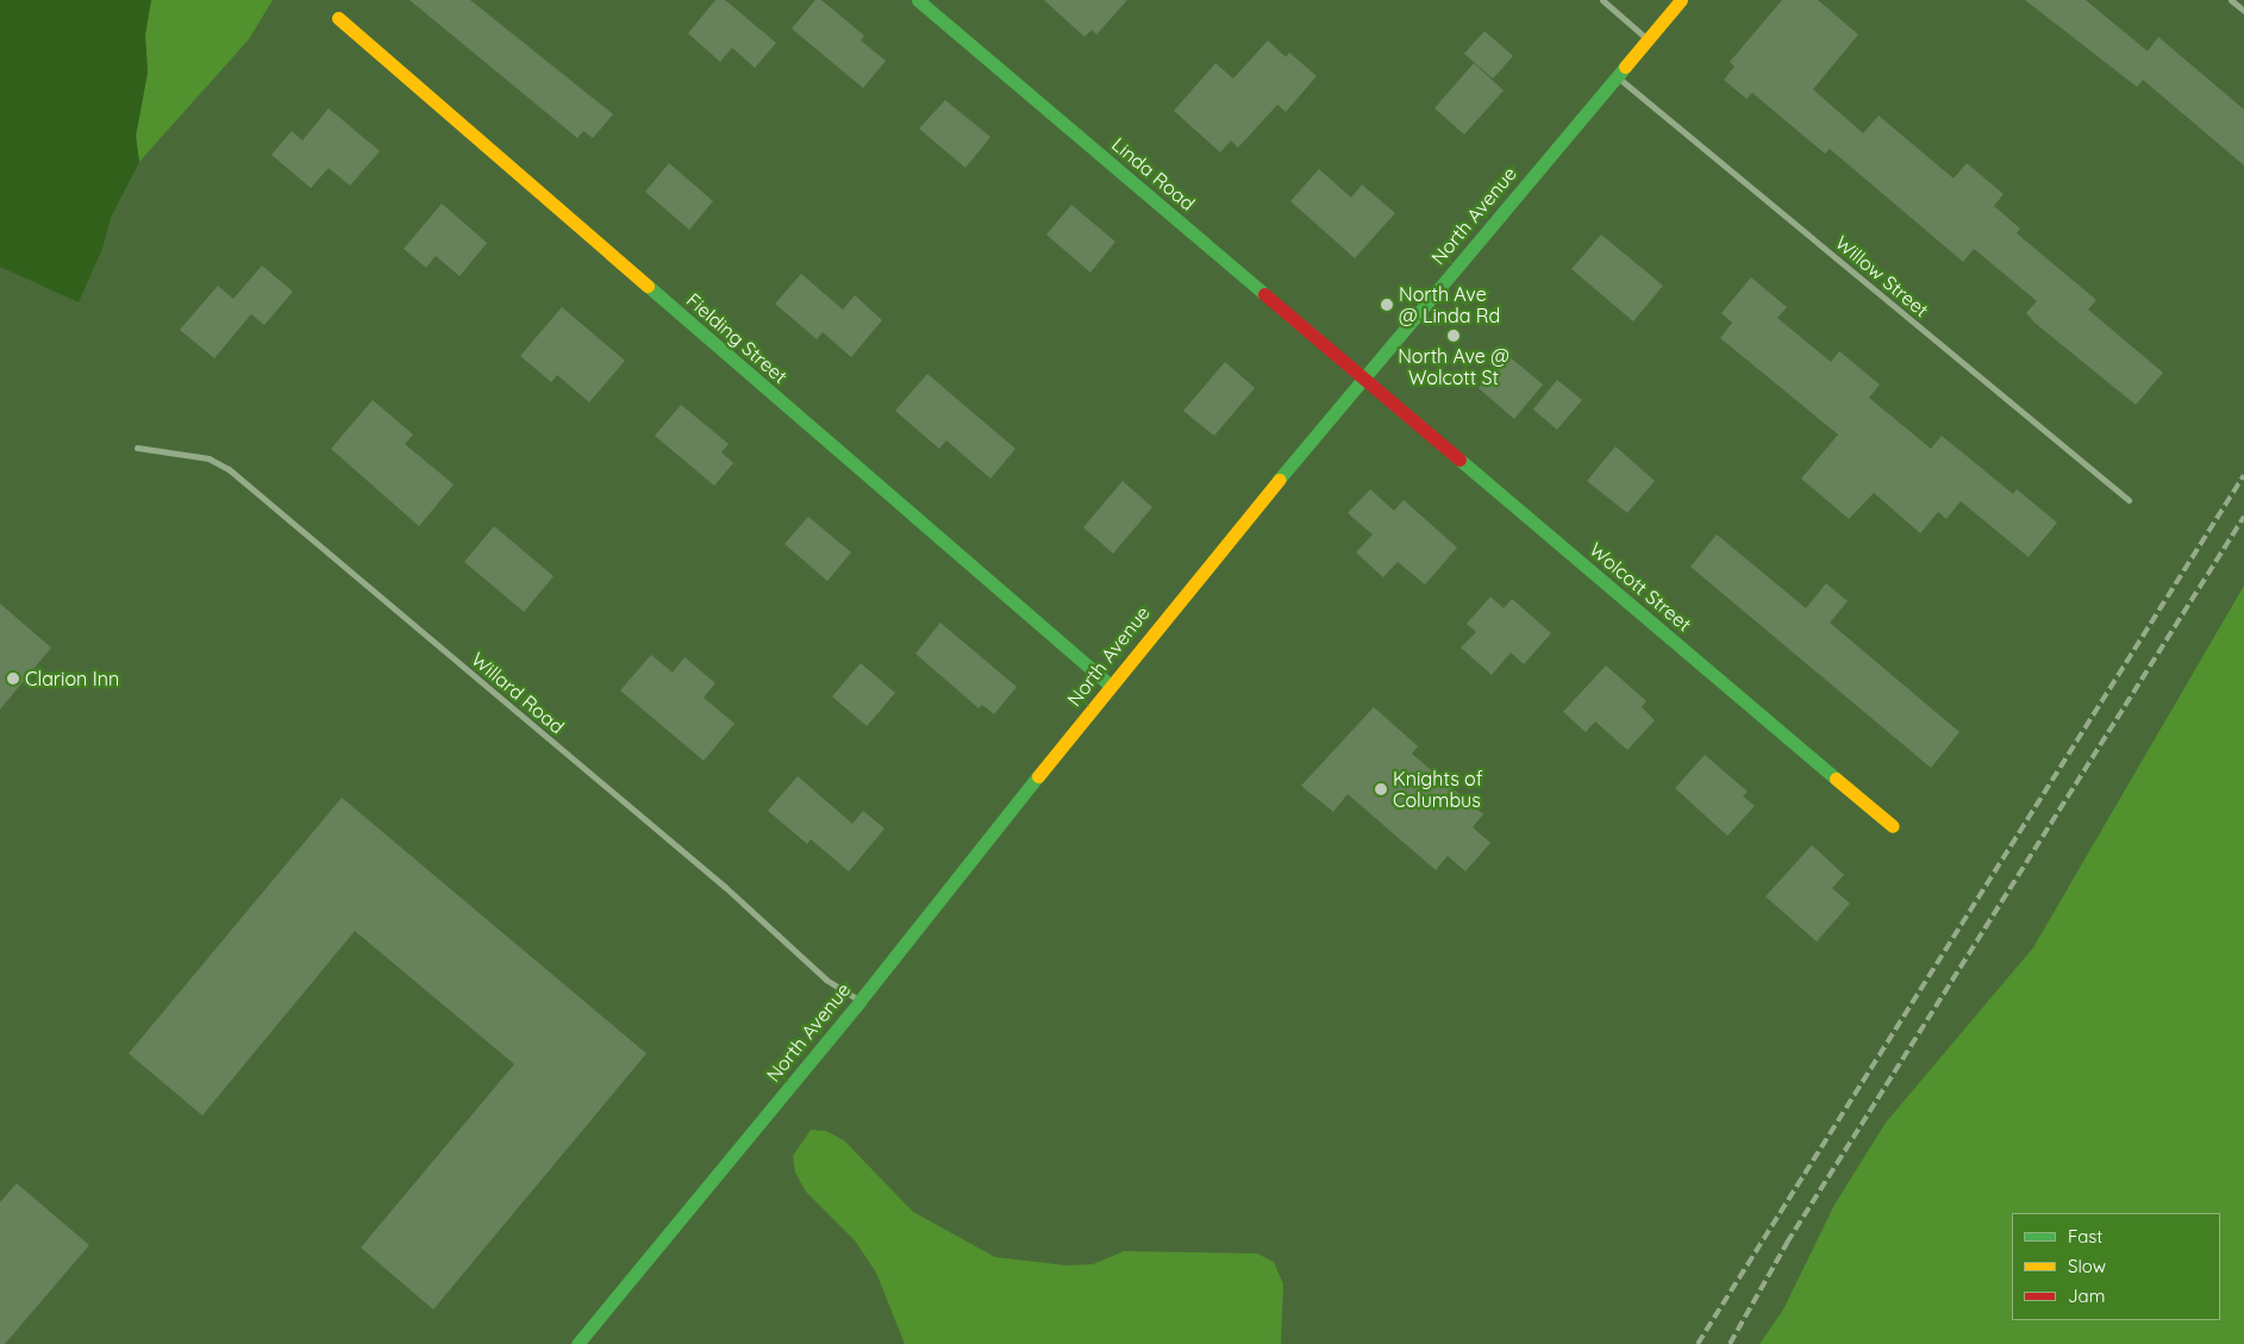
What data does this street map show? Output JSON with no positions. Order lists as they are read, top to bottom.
{
  "streets": {
    "street": [
      "Linda Road",
      "North Avenue",
      "Willow Street",
      "Fielding Street",
      "Wolcott Street",
      "Willard Road"
    ]
  },
  "crossings": [
    ["Linda Road", "North Avenue"],
    ["Linda Road", "Wolcott Street"],
    ["North Avenue", "Willow Street"],
    ["North Avenue", "Fielding Street"],
    ["North Avenue", "Wolcott Street"],
    ["North Avenue", "Willard Road"]
  ],
  "places": [
    "North Ave @ Linda Rd",
    "North Ave @ Wolcott St",
    "Clarion Inn",
    "Knights of Columbus"
  ],
  "legend": ["Fast", "Slow", "Jam"]
}
